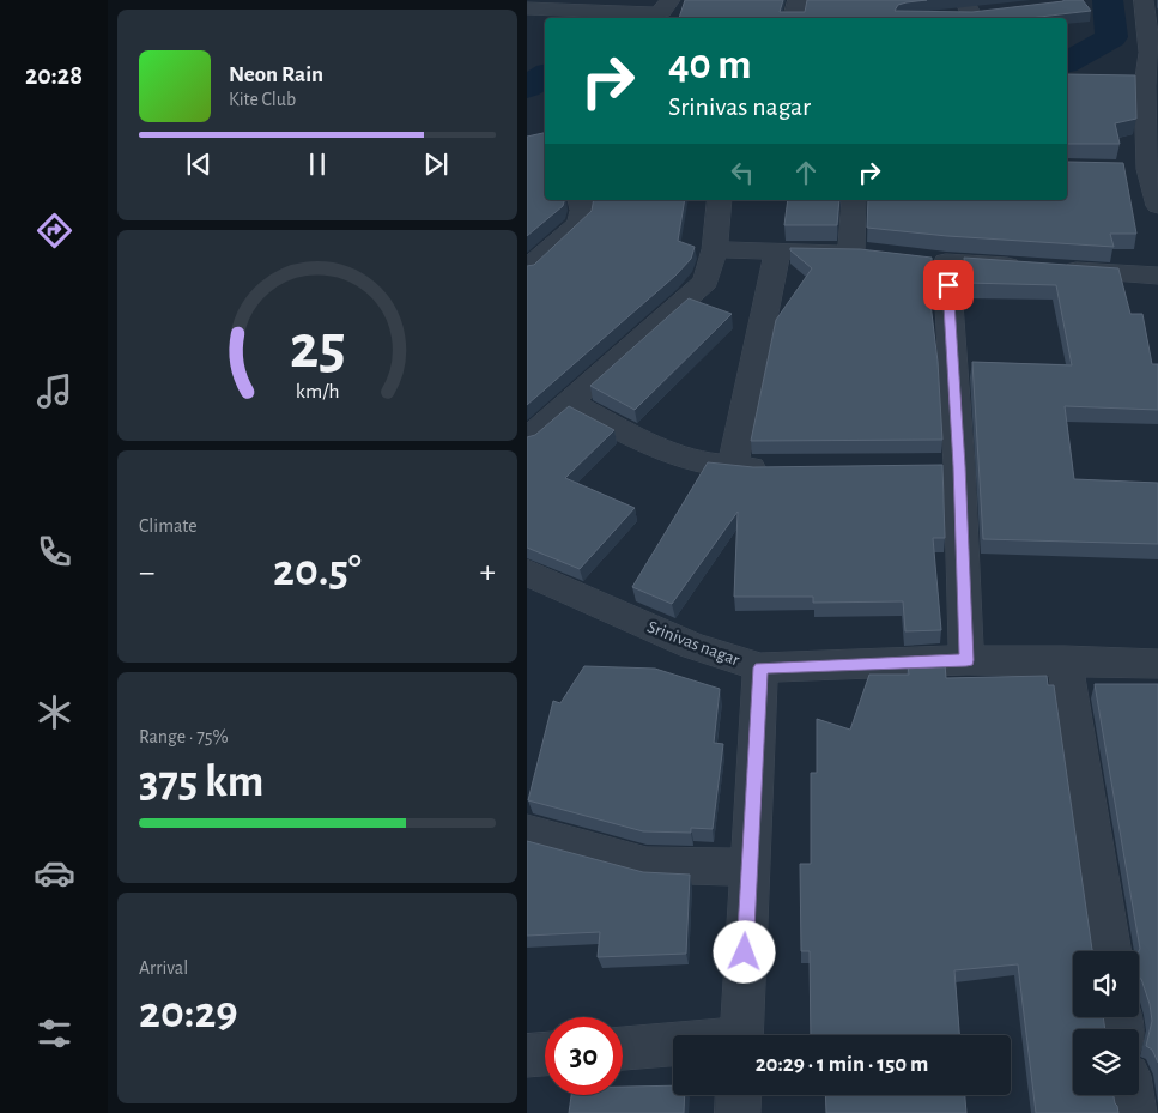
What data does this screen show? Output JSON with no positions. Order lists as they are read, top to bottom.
{
  "streets": {
    "street": ["Srinivas nagar"]
  },
  "page": {
    "tabs": "20:28",
    "turn": ["40 m", "Srinivas nagar"],
    "song": ["Neon Rain", "Kite Club"],
    "tile": [
      "Climate",
      ["Range · 75%", "375 km"],
      ["Arrival", "20:29"]
    ],
    "heat": ["−", "20.5°", "+"],
    "limit": "30",
    "trip": "20:29 · 1 min · 150 m",
    "gauge": ["25", "km/h"]
  }
}
